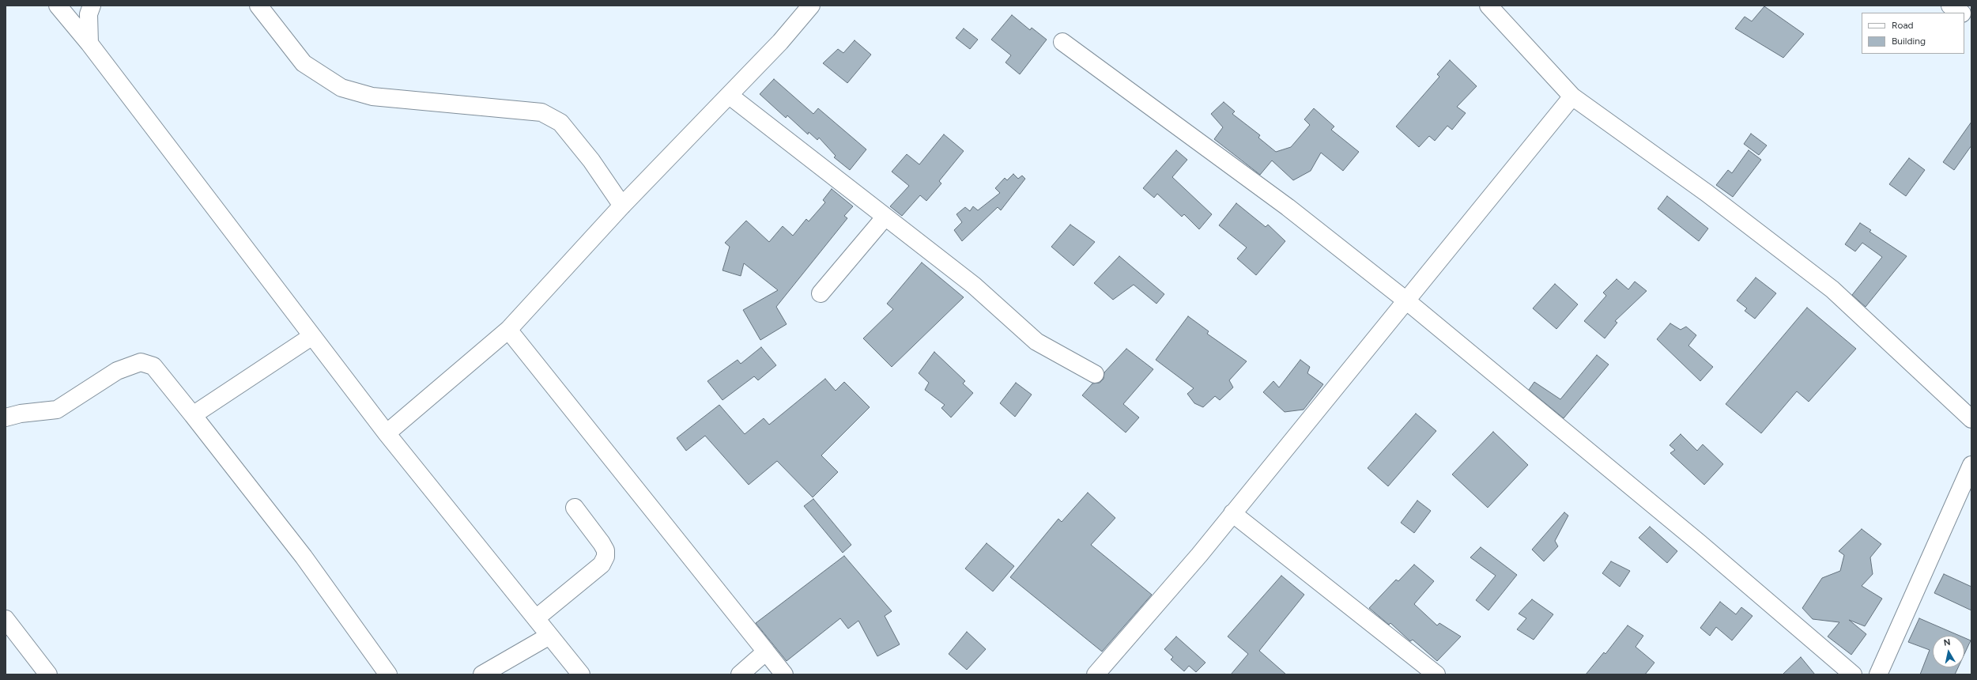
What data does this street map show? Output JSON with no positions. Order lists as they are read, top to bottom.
{
  "legend": ["Road", "Building"],
  "north": "top"
}
